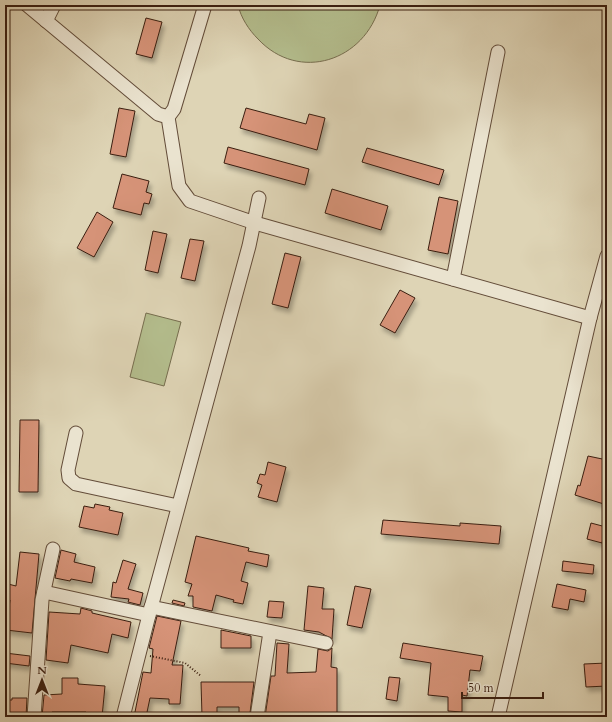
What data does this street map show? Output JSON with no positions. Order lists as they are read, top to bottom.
{
  "scale_bar": "50 m",
  "north": "top"
}
